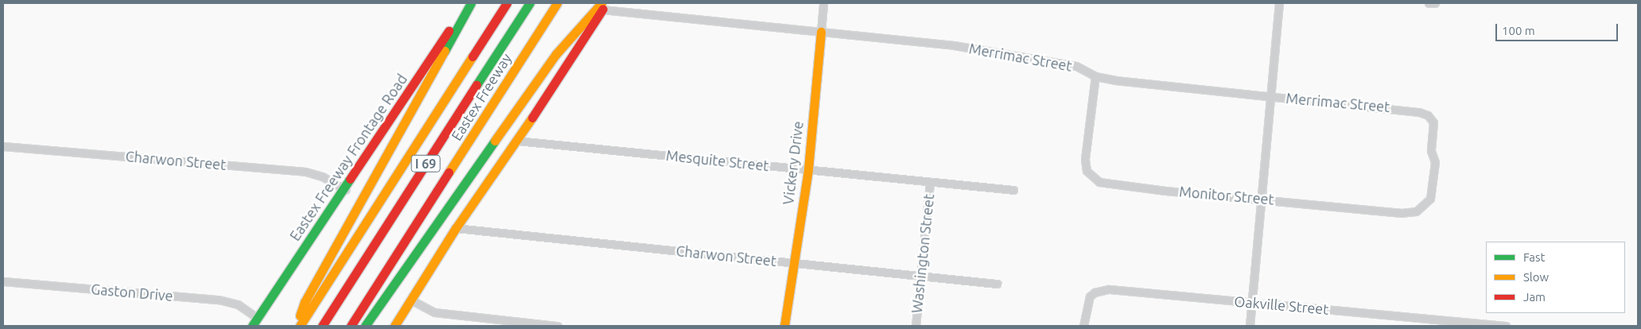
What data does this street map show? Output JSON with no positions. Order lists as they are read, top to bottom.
{
  "streets": {
    "main road": [
      "Eastex Freeway",
      "Eastex Freeway Frontage Road",
      "Vickery Drive",
      "I 69"
    ],
    "street": [
      "Merrimac Street",
      "Charwon Street",
      "Mesquite Street",
      "Monitor Street",
      "Washington Street",
      "Gaston Drive",
      "Oakville Street"
    ]
  },
  "crossings": [
    ["Merrimac Street", "Vickery Drive"],
    ["Merrimac Street", "Monitor Street"],
    ["Eastex Freeway Frontage Road", "Charwon Street"],
    ["Eastex Freeway Frontage Road", "Gaston Drive"],
    ["Charwon Street", "Vickery Drive"],
    ["Charwon Street", "Washington Street"],
    ["Mesquite Street", "Vickery Drive"],
    ["Mesquite Street", "Washington Street"]
  ],
  "legend": ["Fast", "Slow", "Jam"],
  "scale_bar": "100 m"
}
